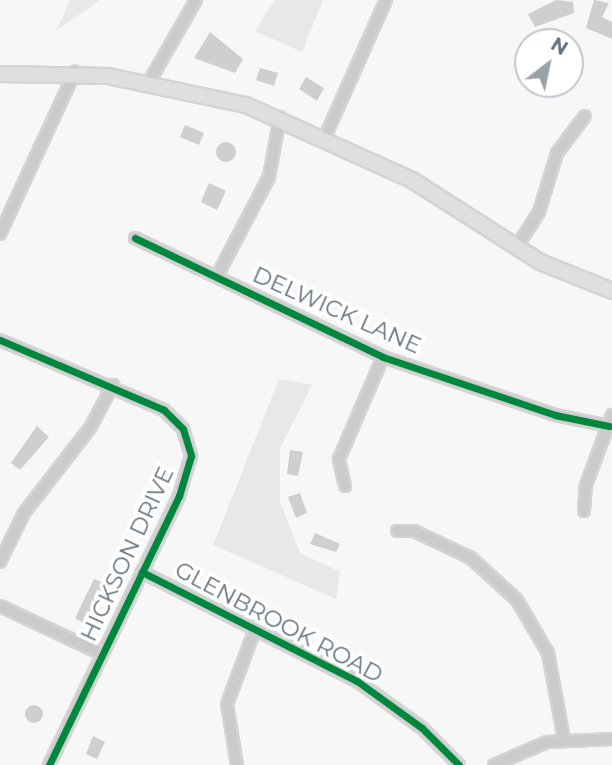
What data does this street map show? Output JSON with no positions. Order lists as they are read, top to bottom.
{
  "streets": {
    "street": ["DELWICK LANE", "HICKSON DRIVE", "GLENBROOK ROAD"]
  },
  "crossings": [
    ["HICKSON DRIVE", "GLENBROOK ROAD"]
  ],
  "north": "top right"
}
